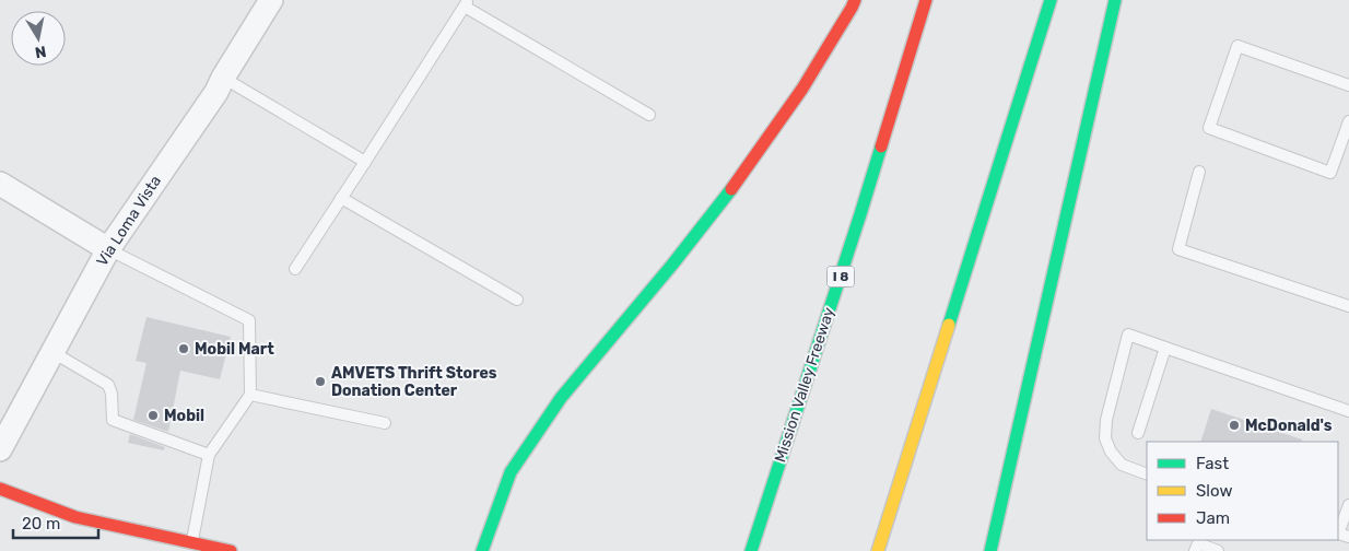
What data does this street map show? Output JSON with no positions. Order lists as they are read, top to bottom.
{
  "streets": {
    "main road": ["I 8", "Mission Valley Freeway"],
    "street": ["Via Loma Vista"]
  },
  "places": [
    "Mobil Mart",
    "AMVETS Thrift Stores Donation Center",
    "Mobil",
    "McDonald's"
  ],
  "legend": ["Fast", "Slow", "Jam"],
  "scale_bar": "20 m",
  "north": "bottom"
}
